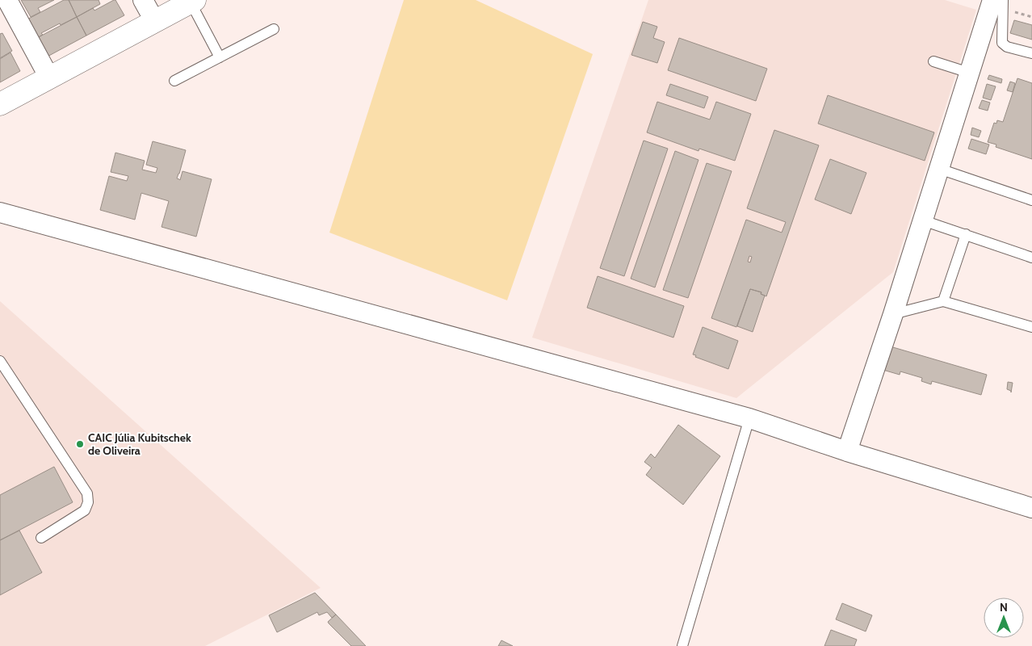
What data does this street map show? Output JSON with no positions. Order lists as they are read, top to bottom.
{
  "places": ["CAIC Júlia Kubitschek de Oliveira"],
  "north": "top"
}
